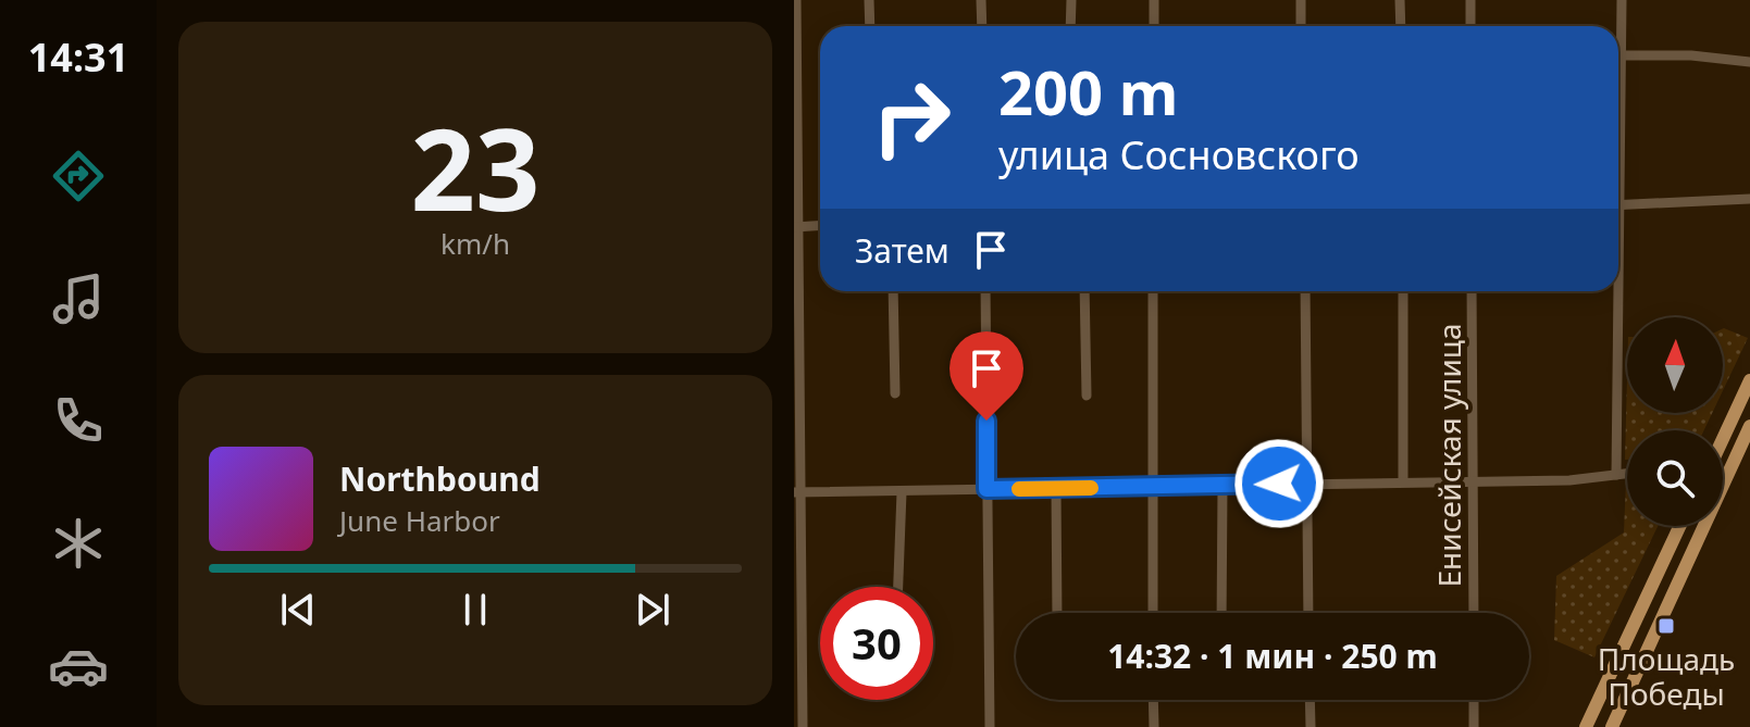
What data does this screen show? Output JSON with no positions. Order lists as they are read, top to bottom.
{
  "streets": {
    "street": ["Енисейская улица"]
  },
  "places": {
    "transit": ["Площадь Победы"]
  },
  "north": "top",
  "page": {
    "tabs": "14:31",
    "tile": ["23", "km/h"],
    "turn": ["200 m", "улица Сосновского"],
    "then": "Затем",
    "song": ["Northbound", "June Harbor"],
    "limit": "30",
    "trip": "14:32 · 1 мин · 250 m"
  }
}
